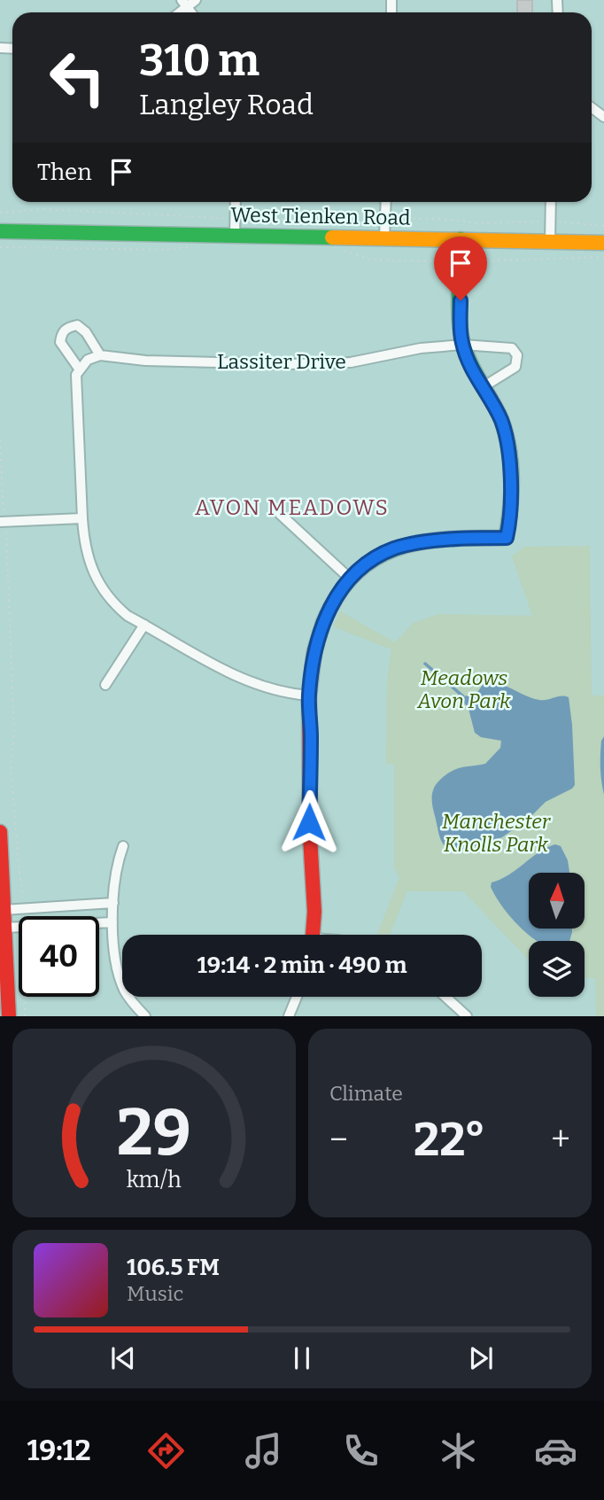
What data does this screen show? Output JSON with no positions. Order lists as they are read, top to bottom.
{
  "streets": {
    "street": ["West Tienken Road", "Lassiter Drive"]
  },
  "districts": ["AVON MEADOWS"],
  "parks": ["Meadows Avon Park", "Manchester Knolls Park"],
  "north": "top",
  "page": {
    "turn": ["310 m", "Langley Road"],
    "then": "Then",
    "limit": "40",
    "trip": "19:14 · 2 min · 490 m",
    "tile": "Climate",
    "heat": ["−", "22°", "+"],
    "song": ["106.5 FM", "Music"],
    "tabs": "19:12",
    "gauge": ["29", "km/h"]
  }
}
